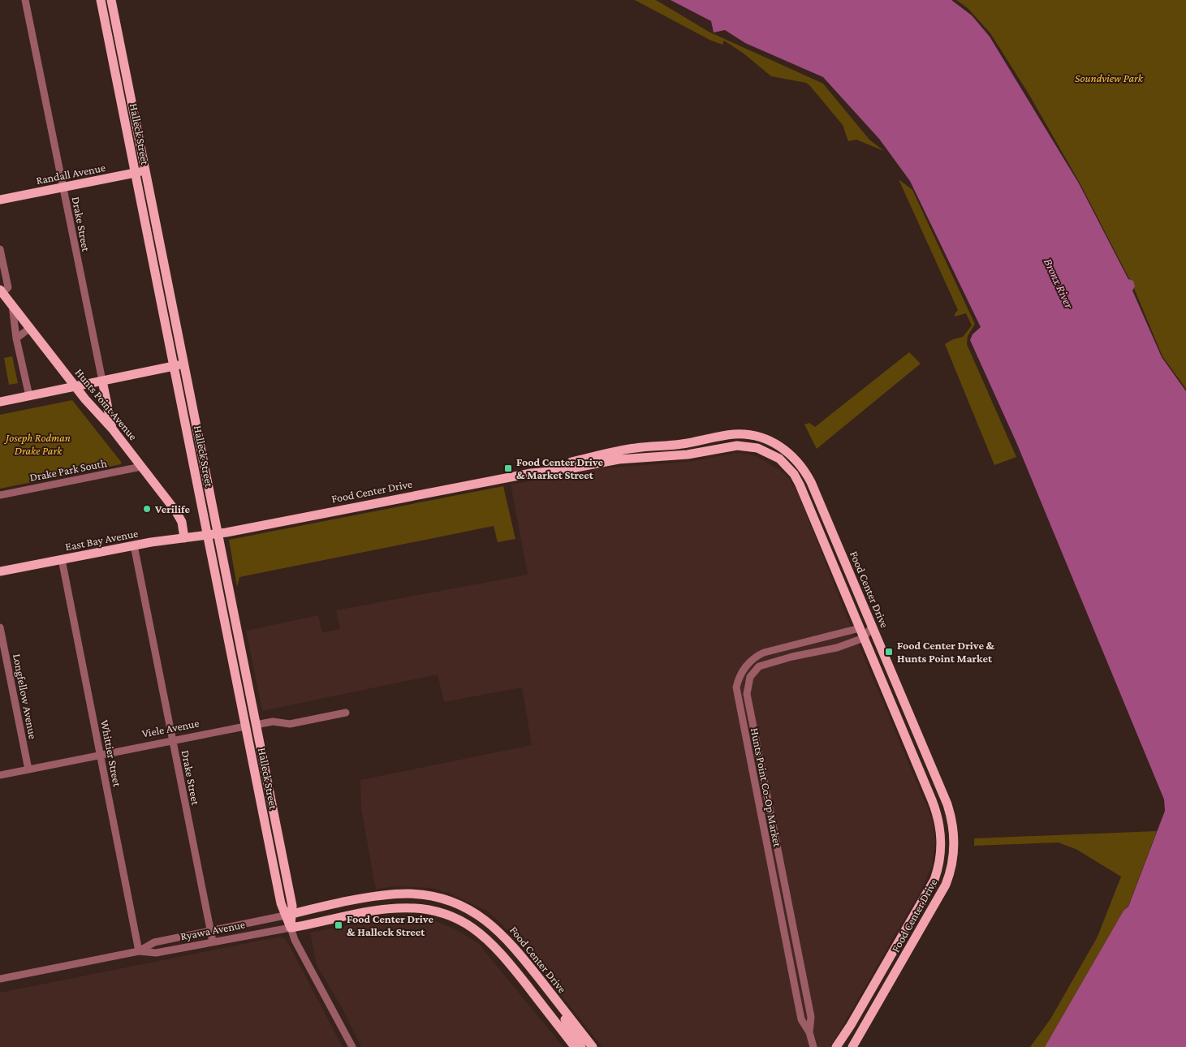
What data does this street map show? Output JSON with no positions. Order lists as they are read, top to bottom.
{
  "streets": {
    "main road": [
      "Halleck Street",
      "Randall Avenue",
      "Hunts Point Avenue",
      "Food Center Drive",
      "East Bay Avenue",
      "Viele Avenue"
    ],
    "street": [
      "Drake Street",
      "Drake Park South",
      "Longfellow Avenue",
      "Whittier Street",
      "Hunts Point Co-Op Market",
      "Ryawa Avenue"
    ]
  },
  "crossings": [
    ["Halleck Street", "Randall Avenue"],
    ["Halleck Street", "Food Center Drive"],
    ["Halleck Street", "East Bay Avenue"],
    ["Halleck Street", "Viele Avenue"],
    ["Halleck Street", "Ryawa Avenue"],
    ["Randall Avenue", "Drake Street"],
    ["Drake Street", "East Bay Avenue"],
    ["Drake Street", "Viele Avenue"],
    ["Drake Street", "Ryawa Avenue"],
    ["Hunts Point Avenue", "Drake Park South"],
    ["Hunts Point Avenue", "East Bay Avenue"],
    ["Food Center Drive", "East Bay Avenue"],
    ["Food Center Drive", "Hunts Point Co-Op Market"],
    ["Food Center Drive", "Ryawa Avenue"],
    ["East Bay Avenue", "Whittier Street"],
    ["Longfellow Avenue", "Viele Avenue"],
    ["Viele Avenue", "Whittier Street"],
    ["Whittier Street", "Ryawa Avenue"]
  ],
  "water": ["Bronx River"],
  "parks": ["Soundview Park", "Joseph Rodman Drake Park"],
  "places": {
    "transit": ["Food Center Drive & Market Street", "Food Center Drive & Hunts Point Market", "Food Center Drive & Halleck Street"],
    "other": ["Verilife"]
  }
}
